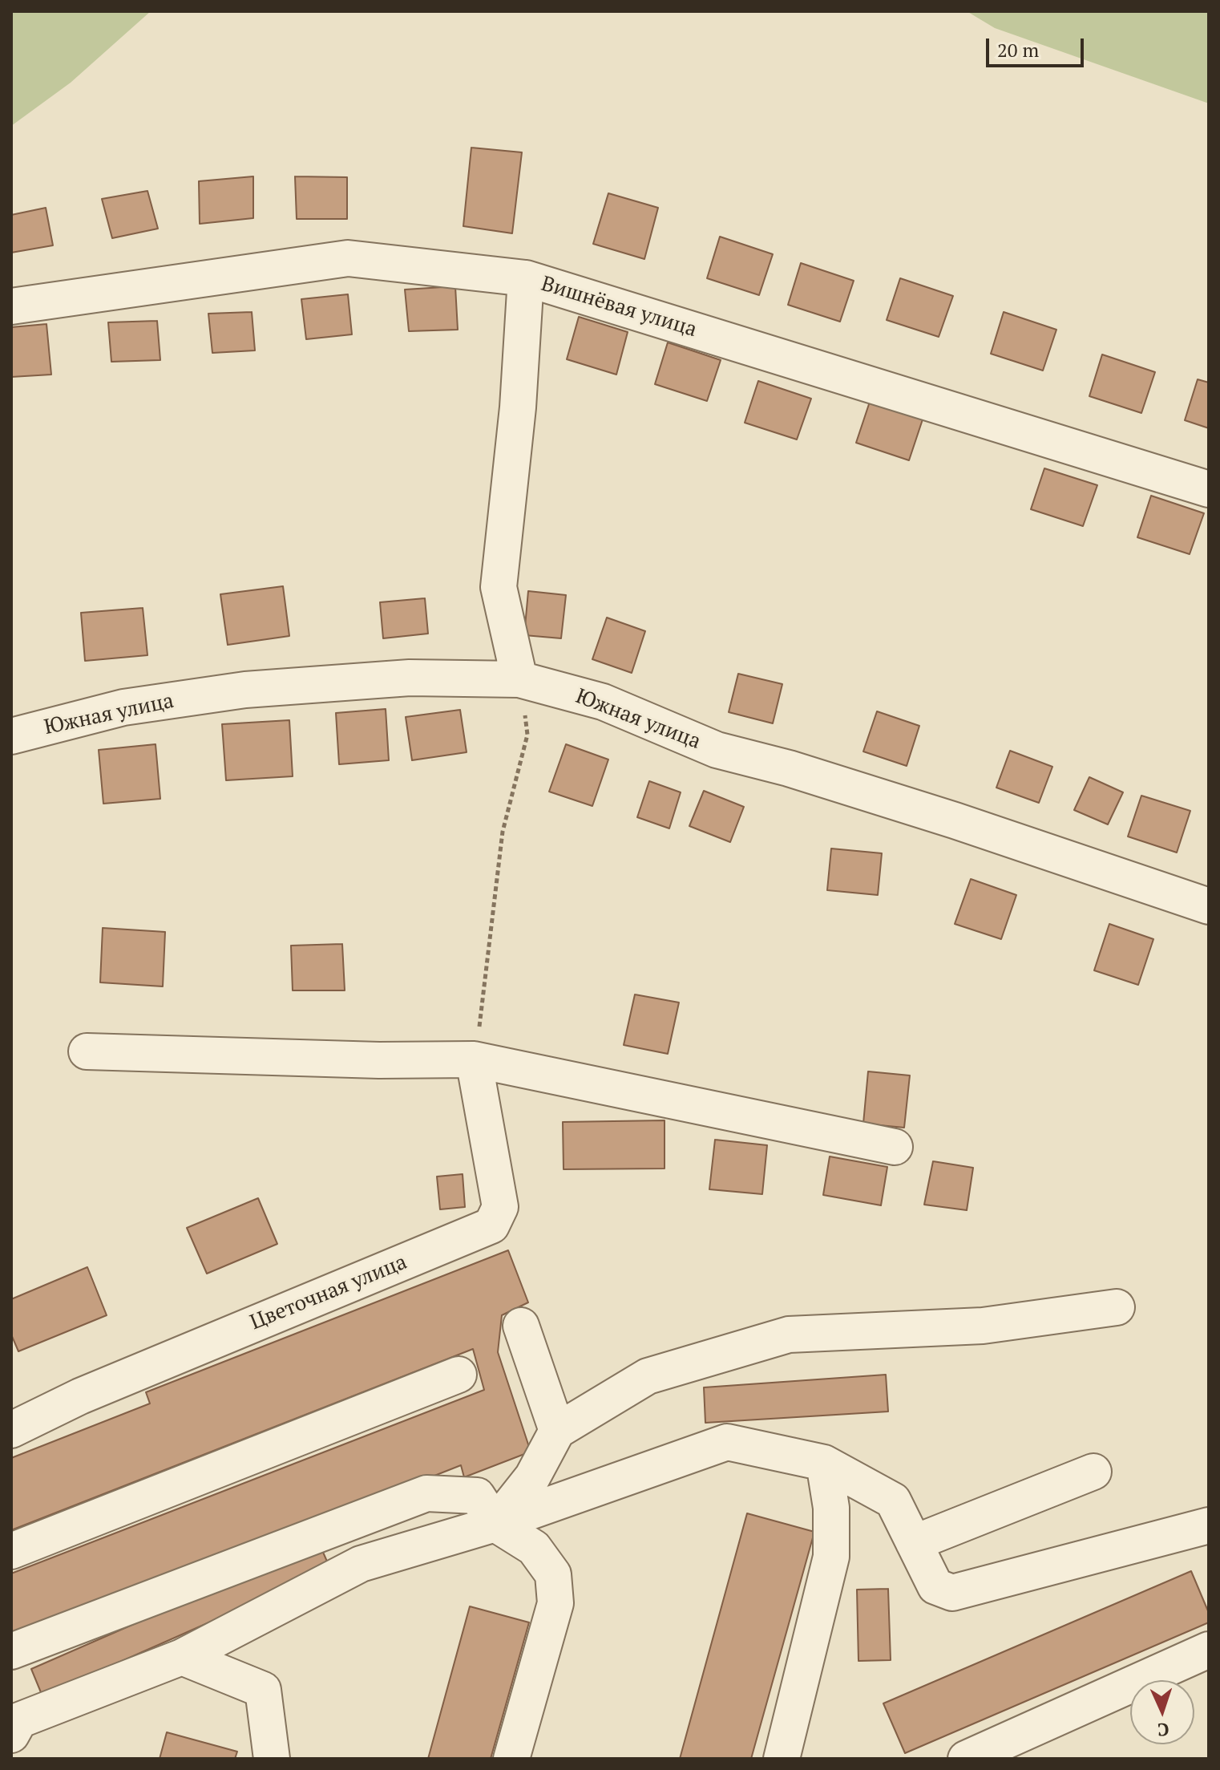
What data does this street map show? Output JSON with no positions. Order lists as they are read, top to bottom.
{
  "streets": {
    "street": ["Вишнёвая улица", "Южная улица", "Цветочная улица"]
  },
  "scale_bar": "20 m",
  "north": "bottom"
}
